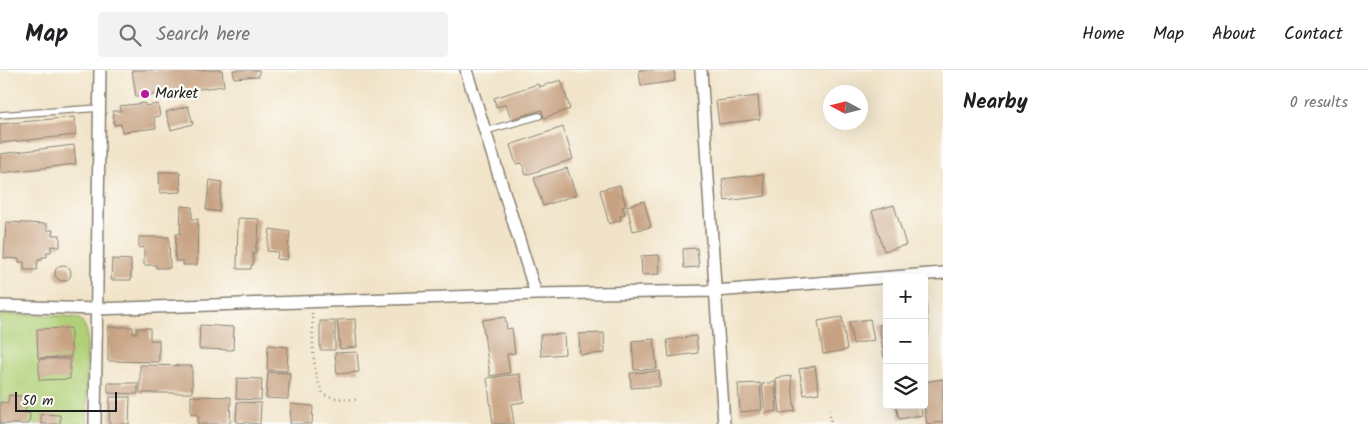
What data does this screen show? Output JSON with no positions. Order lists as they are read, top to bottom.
{
  "places": ["Market"],
  "scale_bar": "50 m",
  "north": "left",
  "page": {
    "header": "Map",
    "search": "Search here",
    "nav": [
      "Home",
      "Map",
      "About",
      "Contact"
    ],
    "heading": ["Nearby", "0 results"],
    "map_buttons": ["+", "−"],
    "scale": "50 m"
  }
}
